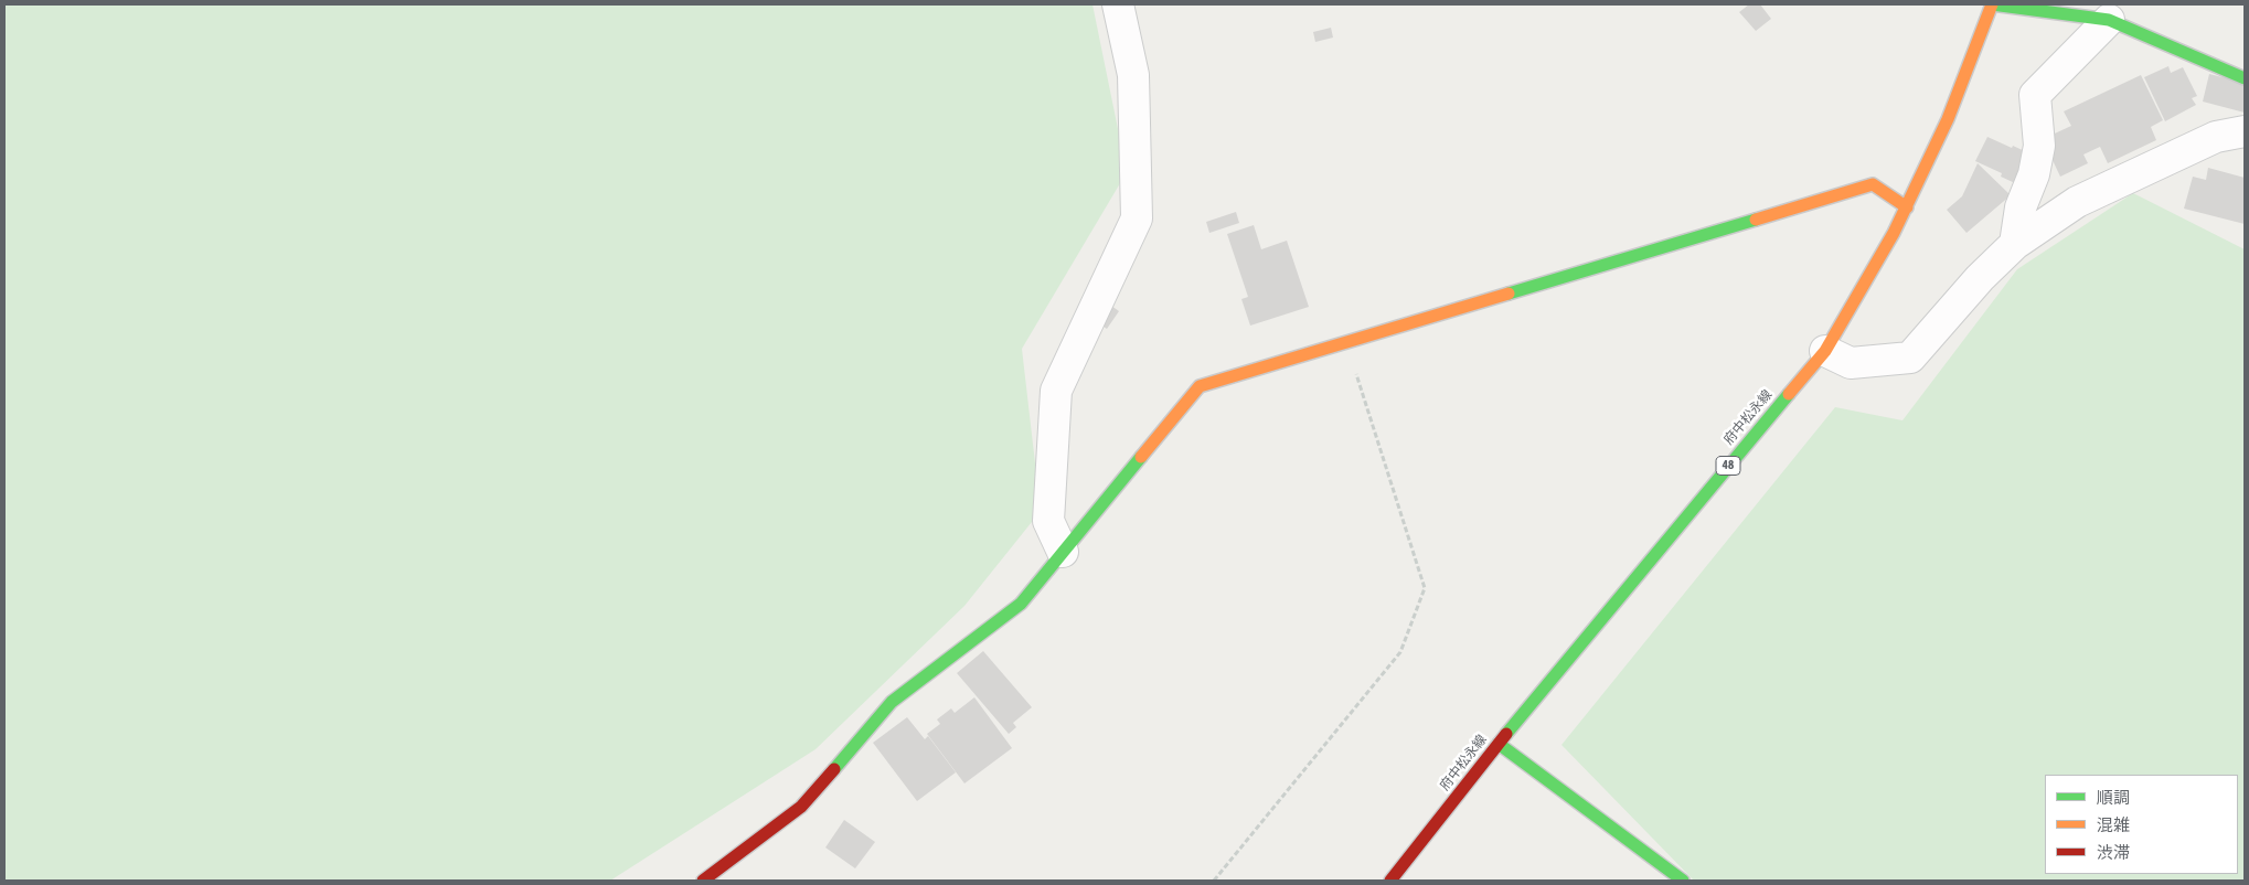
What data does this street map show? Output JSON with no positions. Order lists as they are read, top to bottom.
{
  "streets": {
    "street": ["府中松永線", "48"]
  },
  "legend": ["順調", "混雑", "渋滞"]
}
